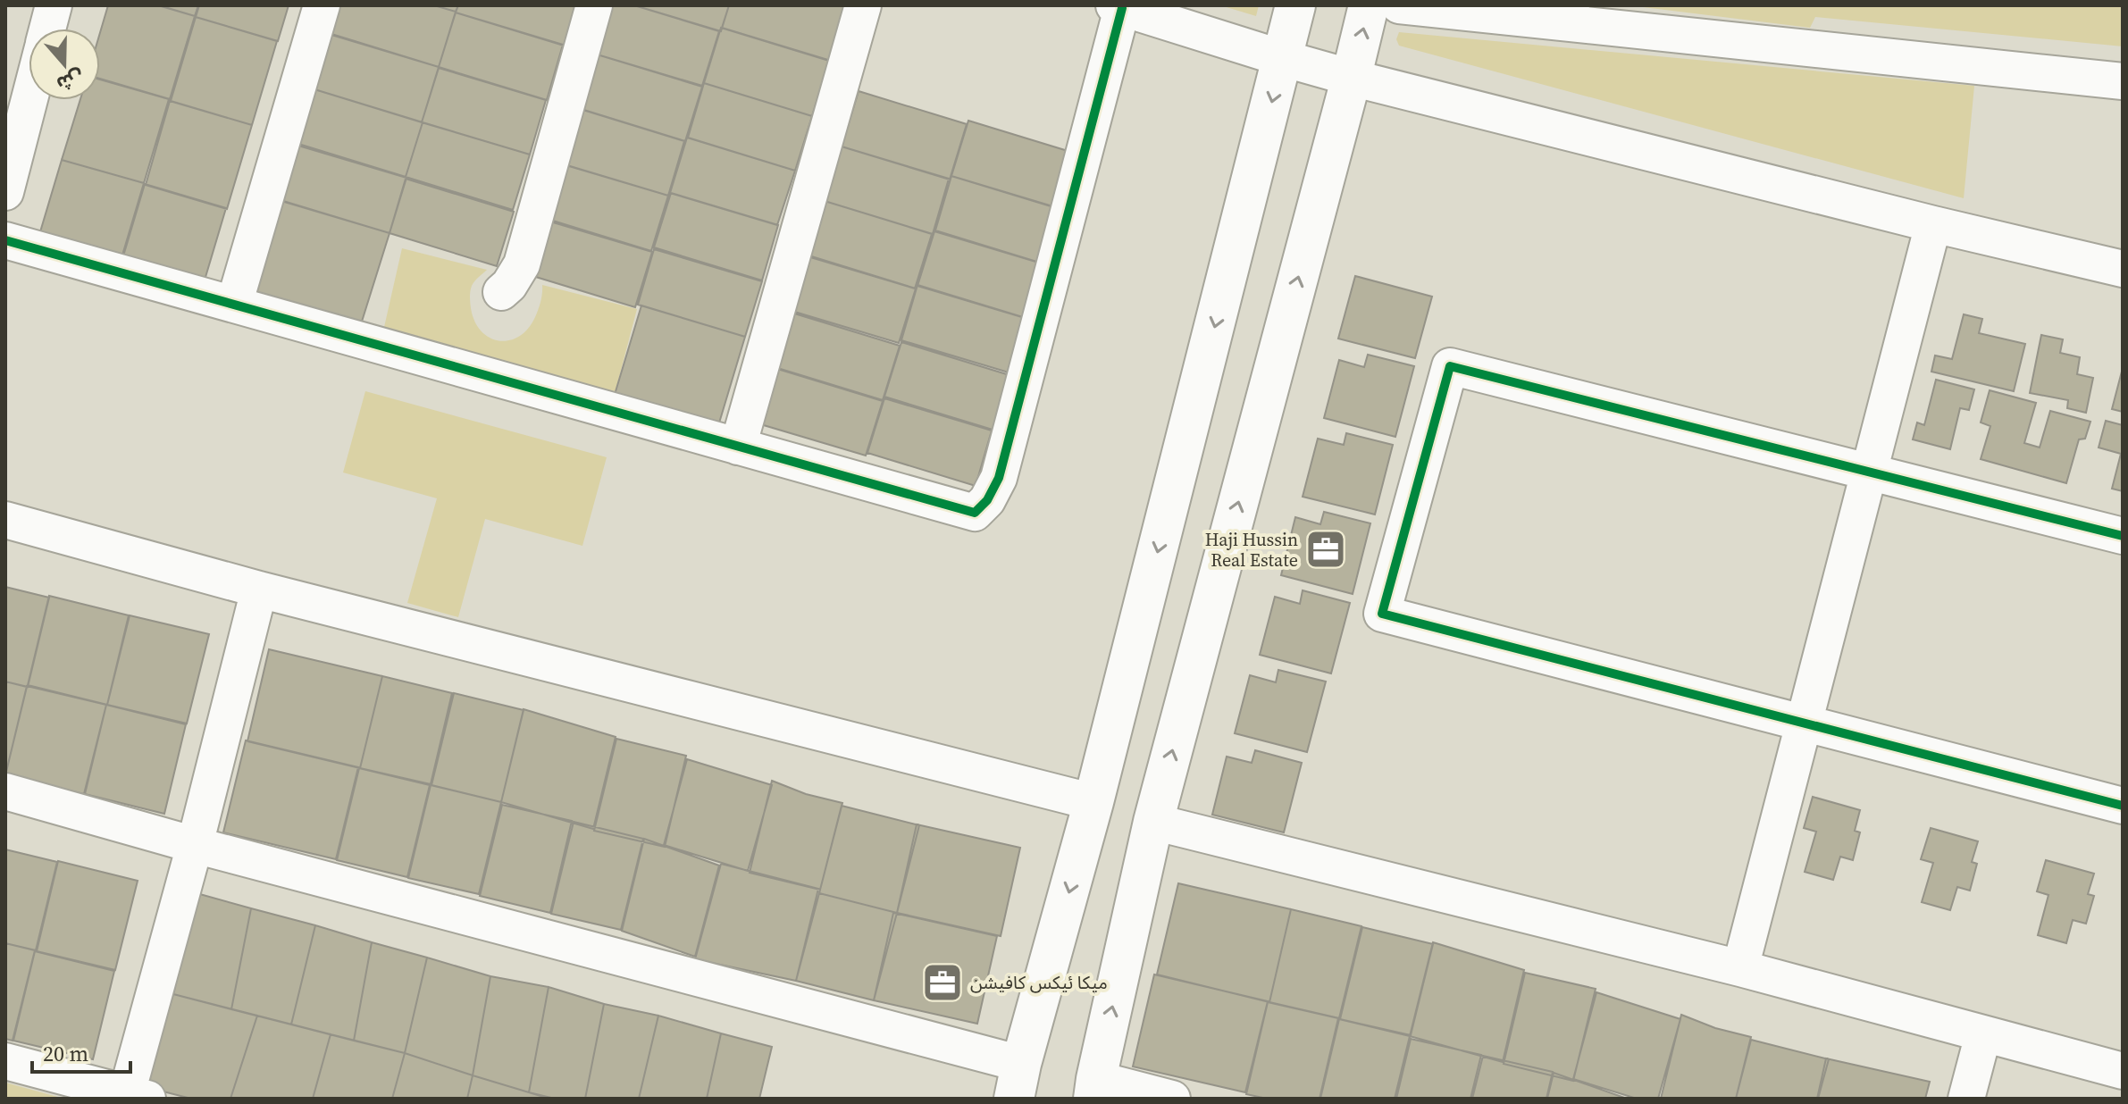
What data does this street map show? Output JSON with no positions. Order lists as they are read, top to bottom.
{
  "places": {
    "office": ["Haji Hussin Real Estate", "میکا ئیکس کافیشن"]
  },
  "scale_bar": "20 m",
  "north": "bottom"
}
